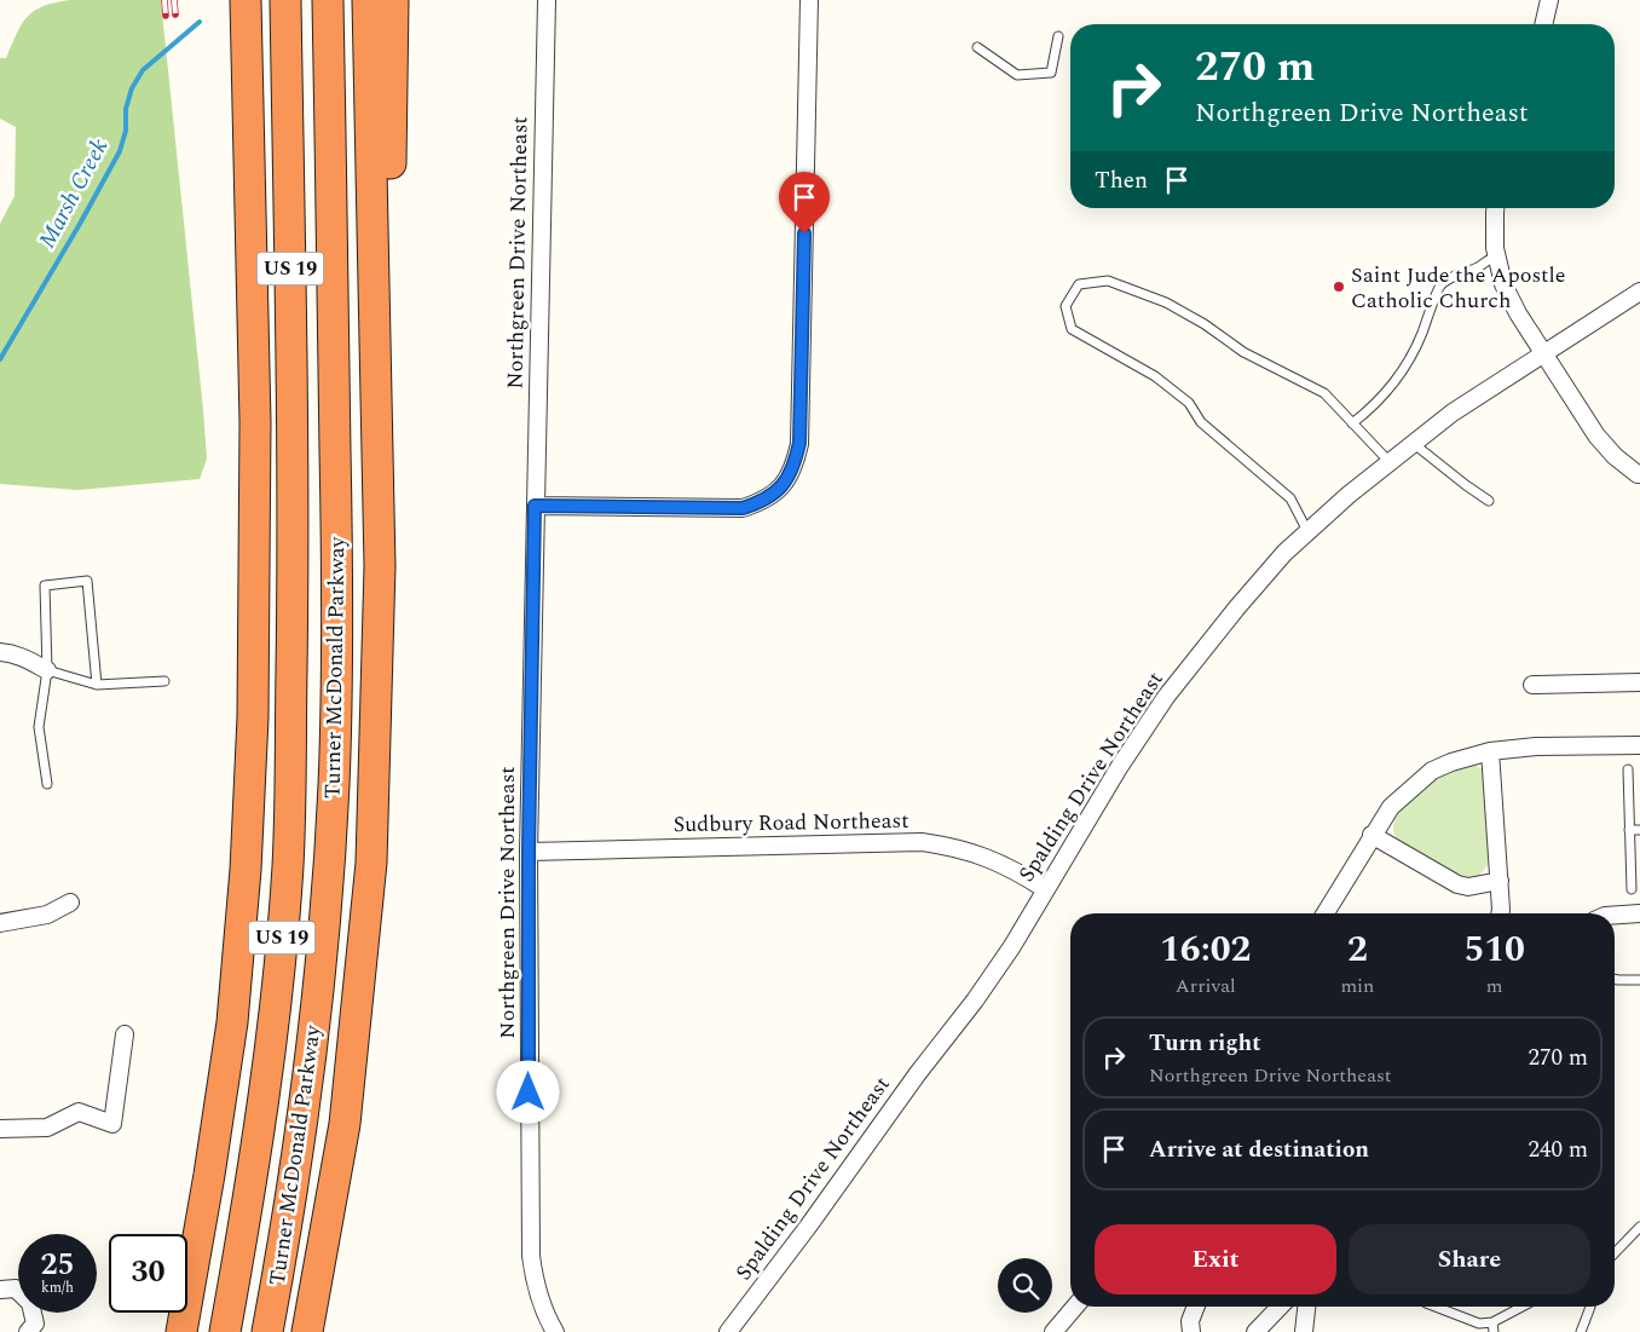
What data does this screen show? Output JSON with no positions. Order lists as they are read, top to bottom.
{
  "streets": {
    "highway": ["US 19", "Turner McDonald Parkway"],
    "street": ["Northgreen Drive Northeast", "Spalding Drive Northeast", "Sudbury Road Northeast"]
  },
  "crossings": [
    ["Northgreen Drive Northeast", "Sudbury Road Northeast"],
    ["Spalding Drive Northeast", "Sudbury Road Northeast"]
  ],
  "water": ["Marsh Creek"],
  "places": ["Saint Jude the Apostle Catholic Church"],
  "page": {
    "turn": ["270 m", "Northgreen Drive Northeast"],
    "then": "Then",
    "eta": [
      "16:02",
      "Arrival",
      "2",
      "min",
      "510",
      "m"
    ],
    "list": [
      {
        "name": "Turn right",
        "note": "Northgreen Drive Northeast",
        "value": "270 m"
      },
      {
        "name": "Arrive at destination",
        "value": "240 m"
      }
    ],
    "buttons": ["Exit", "Share"],
    "speed": "25 km/h",
    "limit": "30"
  }
}
